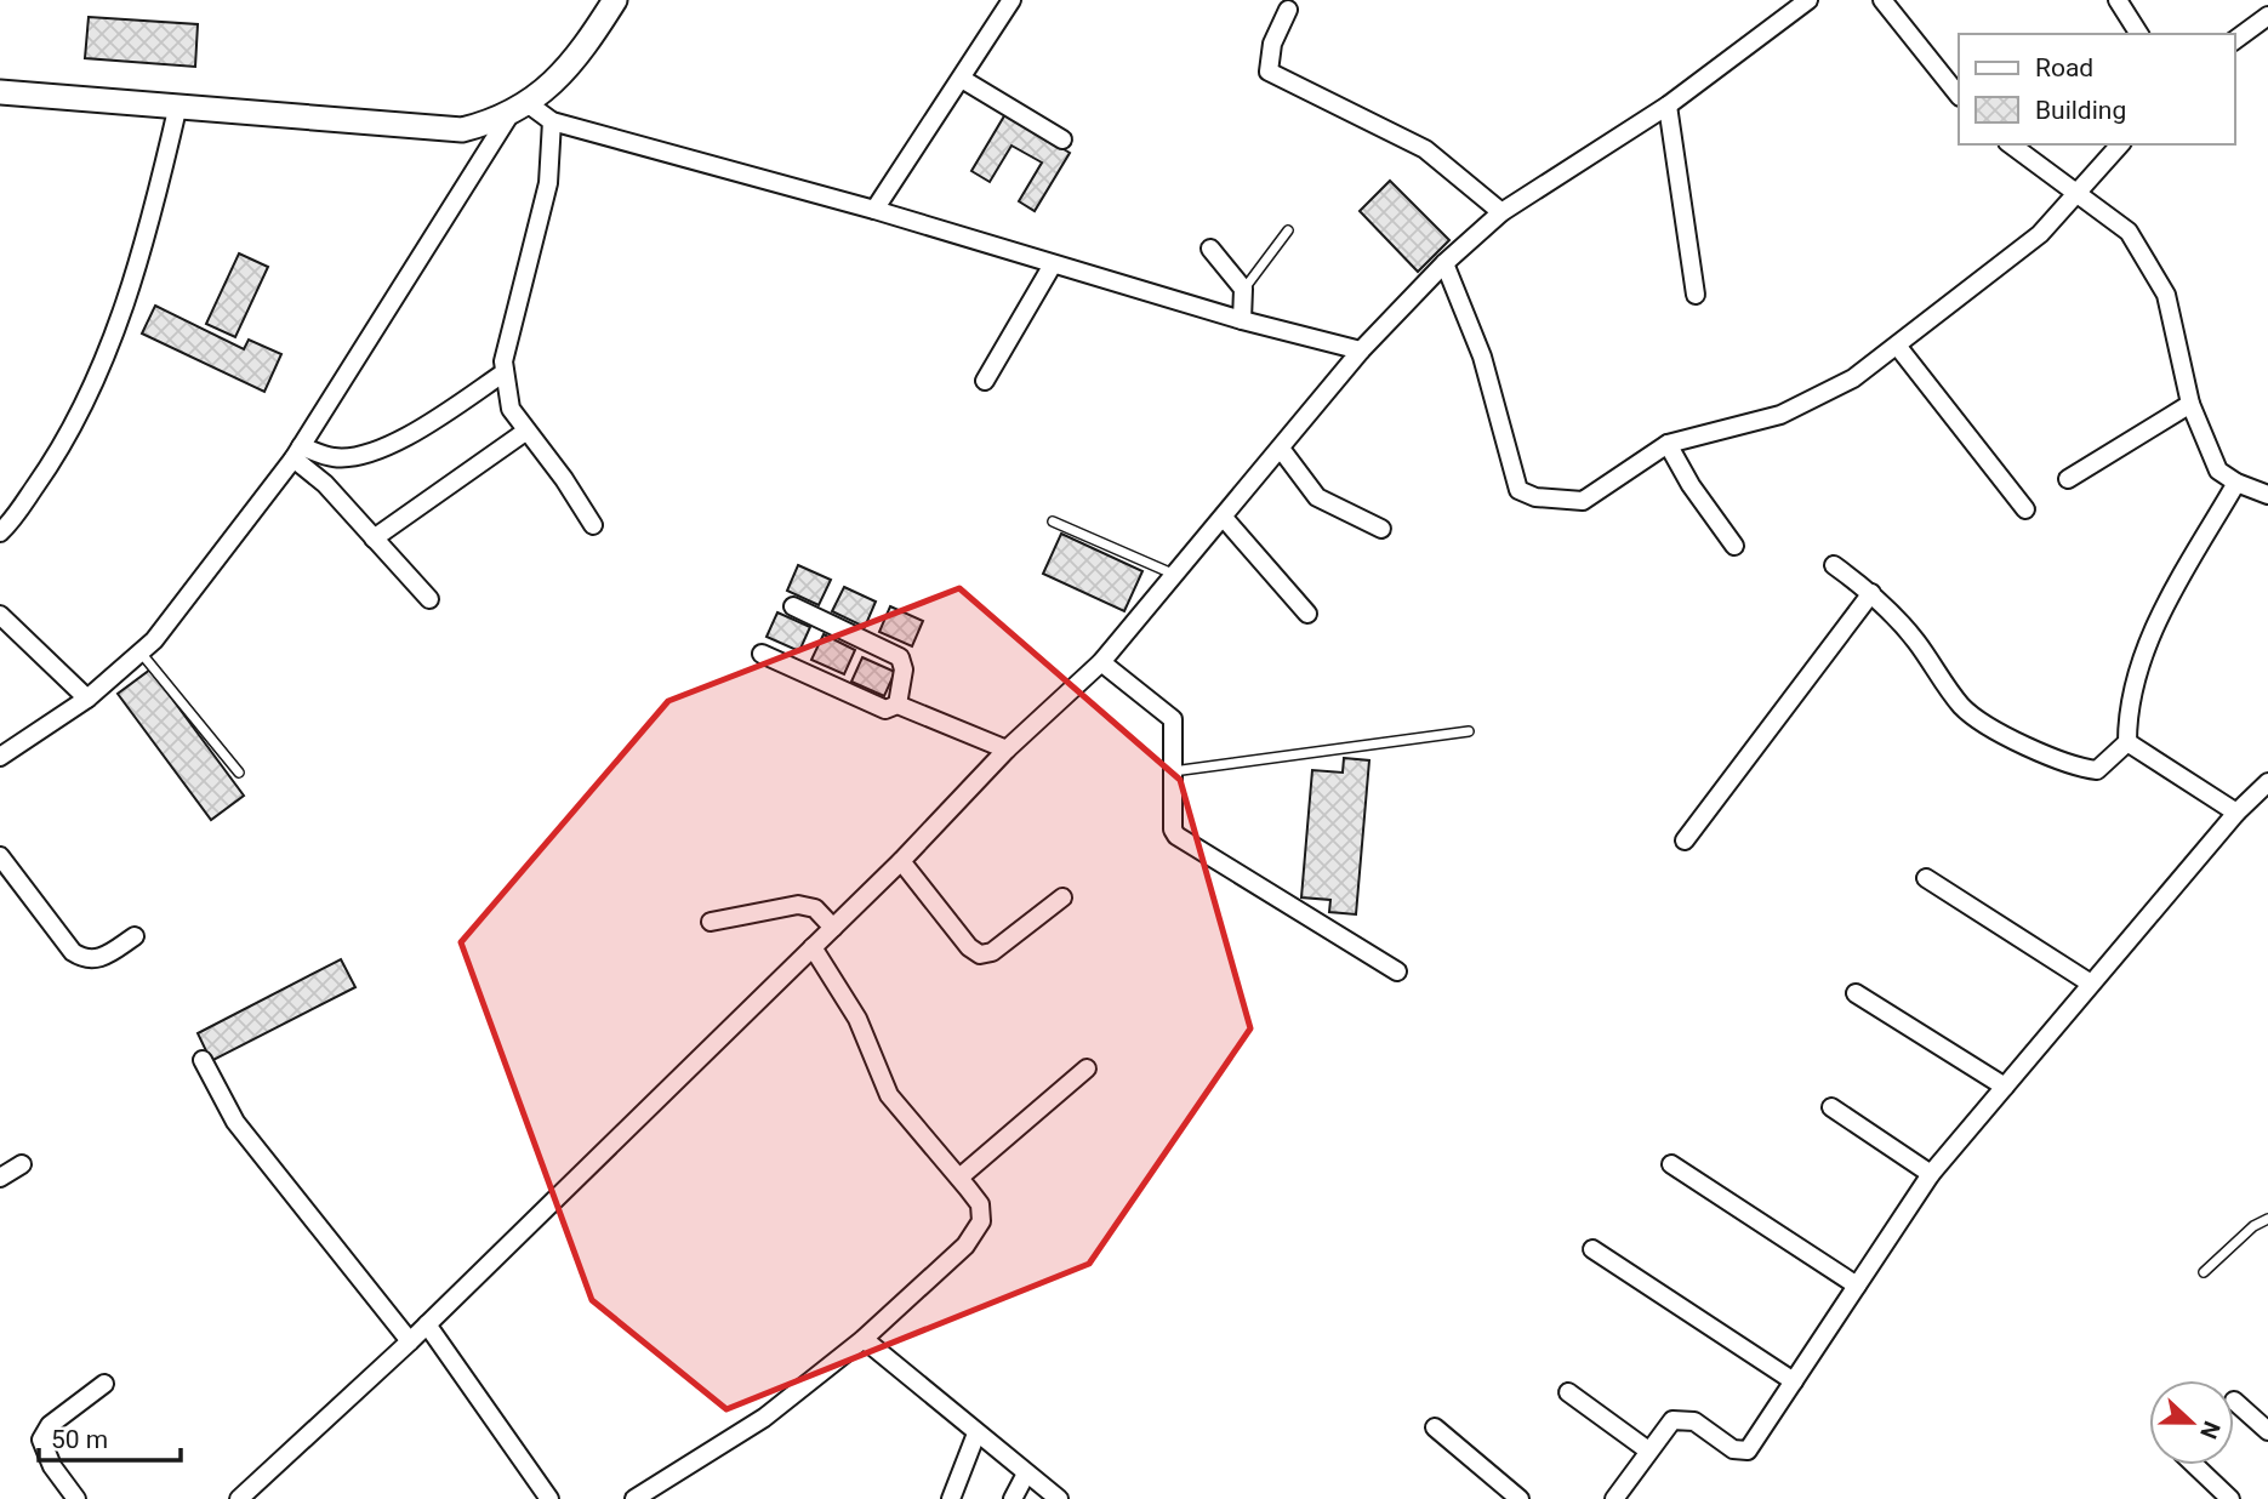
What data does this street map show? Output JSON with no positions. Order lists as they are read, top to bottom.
{
  "legend": ["Road", "Building"],
  "scale_bar": "50 m",
  "north": "right"
}
